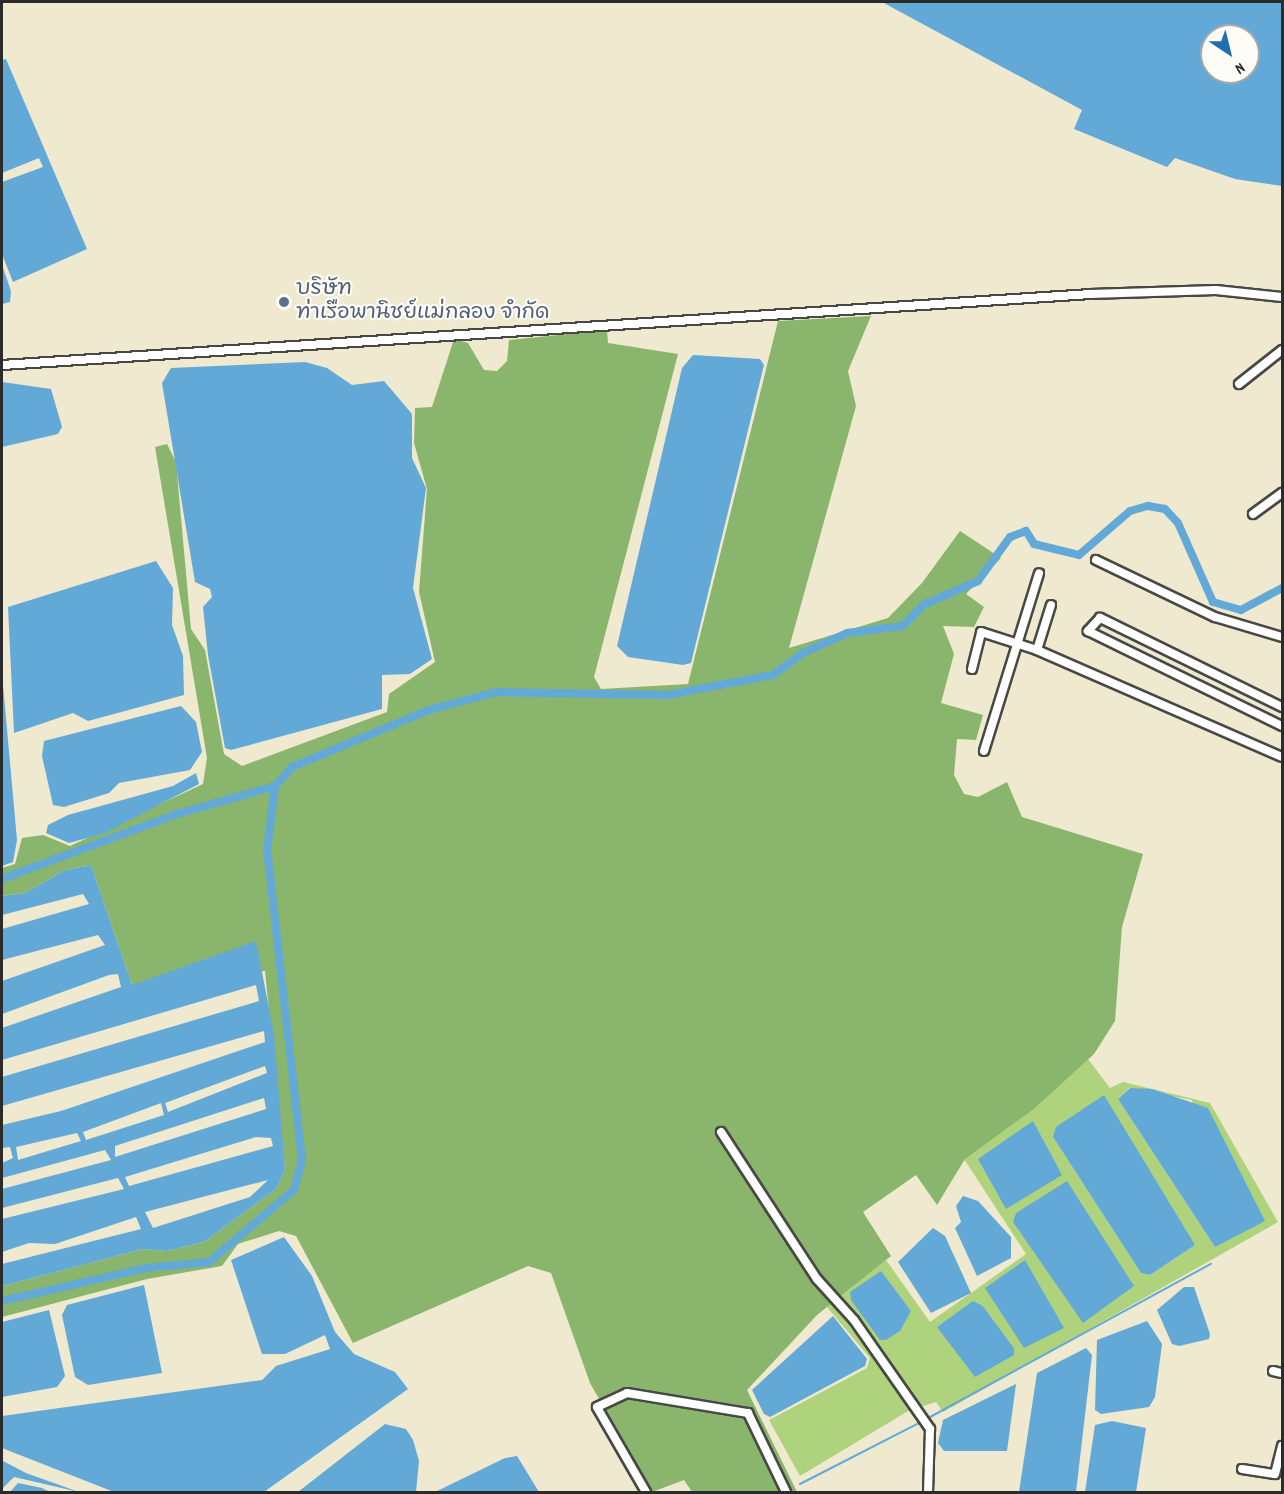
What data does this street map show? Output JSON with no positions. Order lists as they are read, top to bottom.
{
  "places": ["บริษัท ท่าเรือพานิชย์แม่กลอง จำกัด"],
  "north": "bottom right"
}
